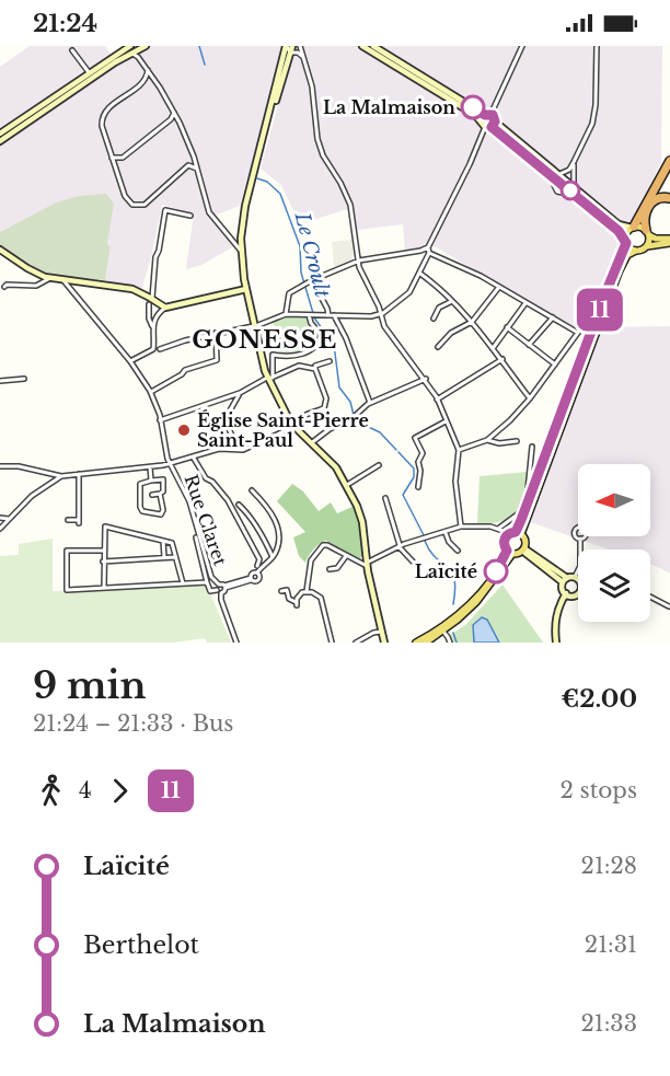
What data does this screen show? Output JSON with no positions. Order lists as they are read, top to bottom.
{
  "streets": {
    "street": ["Rue Claret"]
  },
  "districts": ["GONESSE"],
  "water": ["Le Croult"],
  "places": ["La Malmaison", "Église Saint-Pierre Saint-Paul", "Laïcité"],
  "lines": ["bus line 11"],
  "north": "left",
  "page": {
    "status": "21:24",
    "on_map": "11",
    "heading": ["9 min", "21:24 – 21:33 · Bus", "€2.00"],
    "legs": ["4", "11", "2 stops"],
    "list": [
      {
        "name": "Laïcité",
        "value": "21:28"
      },
      {
        "name": "Berthelot",
        "value": "21:31"
      },
      {
        "name": "La Malmaison",
        "value": "21:33"
      }
    ]
  }
}
